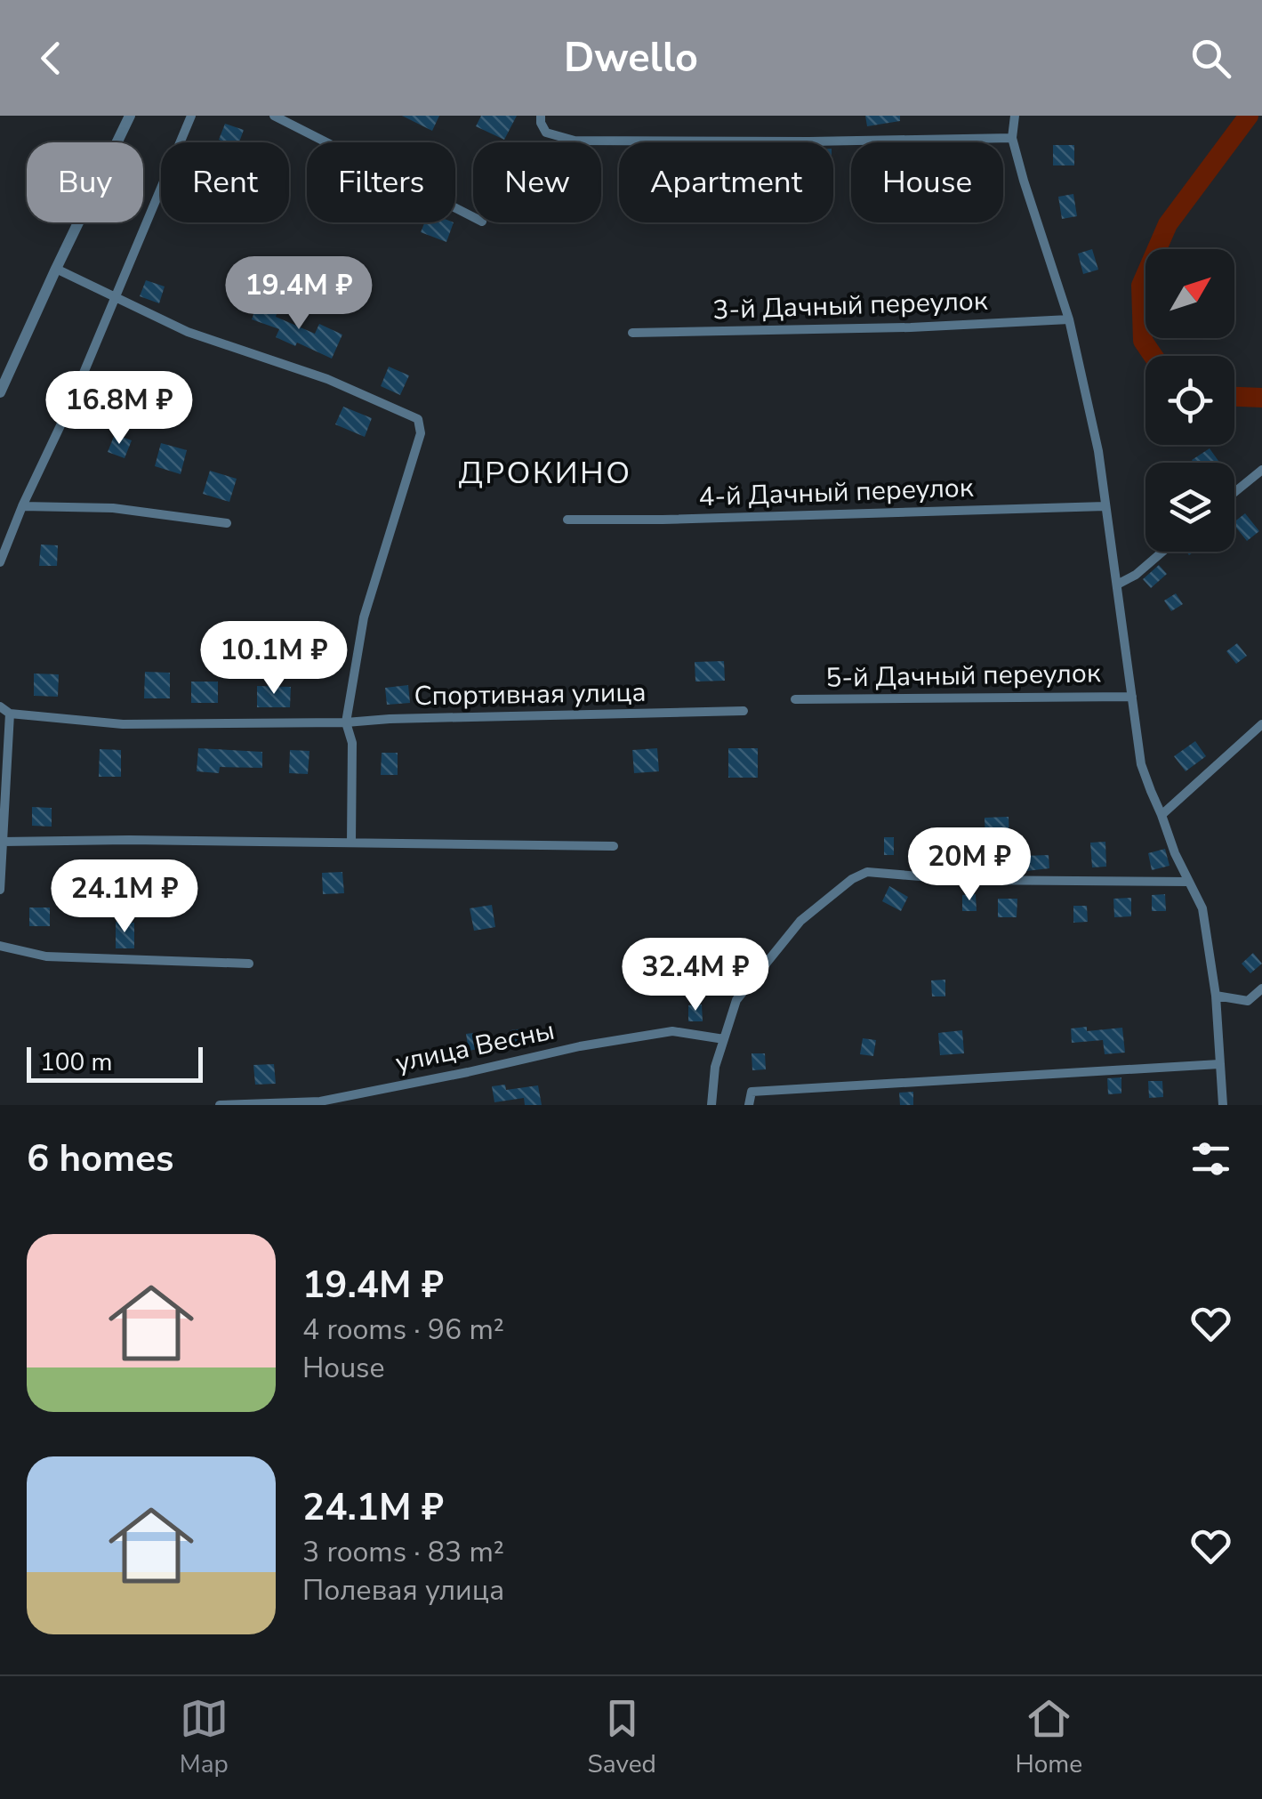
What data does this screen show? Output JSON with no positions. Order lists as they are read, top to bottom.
{
  "streets": {
    "street": [
      "3-й Дачный переулок",
      "4-й Дачный переулок",
      "5-й Дачный переулок",
      "Спортивная улица",
      "улица Весны"
    ]
  },
  "districts": ["ДРОКИНО"],
  "scale_bar": "100 m",
  "north": "top right",
  "page": {
    "header": "Dwello",
    "chip": [
      "Buy",
      "Rent",
      "Filters",
      "New",
      "Apartment",
      "House"
    ],
    "price": [
      "19.4M ₽",
      "16.8M ₽",
      "10.1M ₽",
      "20M ₽",
      "24.1M ₽",
      "32.4M ₽"
    ],
    "scale": "100 m",
    "heading": "6 homes",
    "list": [
      {
        "name": "19.4M ₽",
        "note": "4 rooms · 96 m² · House"
      },
      {
        "name": "24.1M ₽",
        "note": "3 rooms · 83 m² · Полевая улица"
      }
    ],
    "tabs": ["Map", "Saved", "Home"]
  }
}
